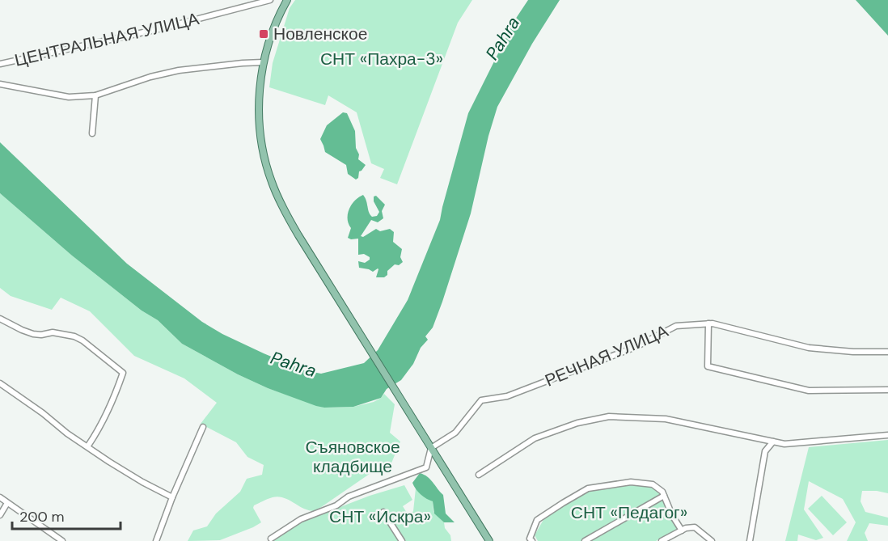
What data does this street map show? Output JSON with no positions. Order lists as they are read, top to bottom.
{
  "streets": {
    "street": ["ЦЕНТРАЛЬНАЯ УЛИЦА", "РЕЧНАЯ УЛИЦА"]
  },
  "water": ["Pahra"],
  "parks": [
    "СНТ «Пахра-3»",
    "Съяновское кладбище",
    "СНТ «Педагог»",
    "СНТ «Искра»"
  ],
  "places": {
    "transit": ["Новленское"]
  },
  "scale_bar": "200 m"
}
